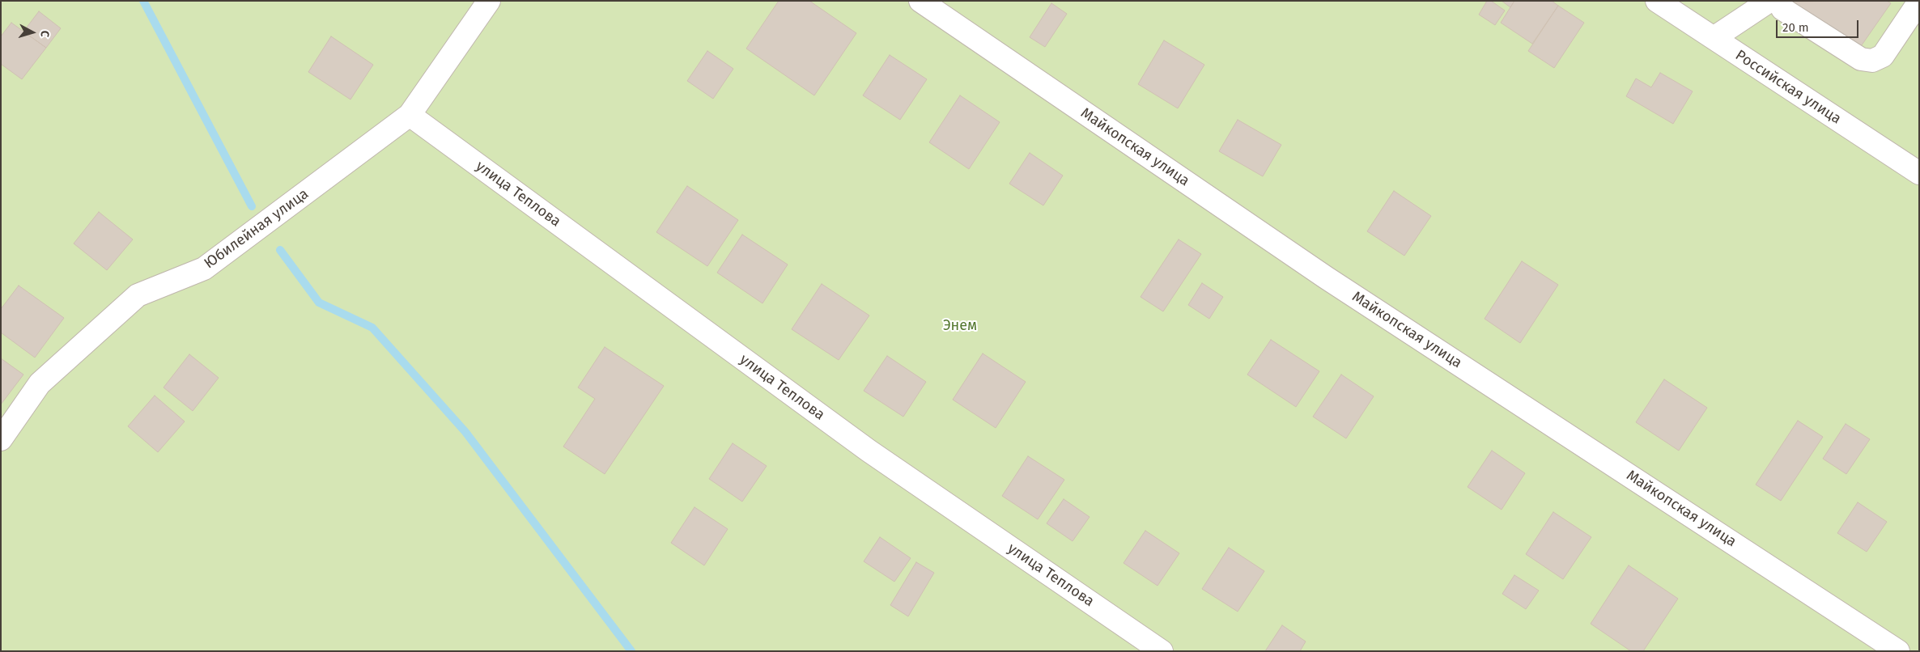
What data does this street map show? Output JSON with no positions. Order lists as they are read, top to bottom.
{
  "streets": {
    "street": [
      "Российская улица",
      "Майкопская улица",
      "улица Теплова",
      "Юбилейная улица"
    ]
  },
  "crossings": [
    ["улица Теплова", "Юбилейная улица"]
  ],
  "parks": ["Энем"],
  "scale_bar": "20 m",
  "north": "right"
}
